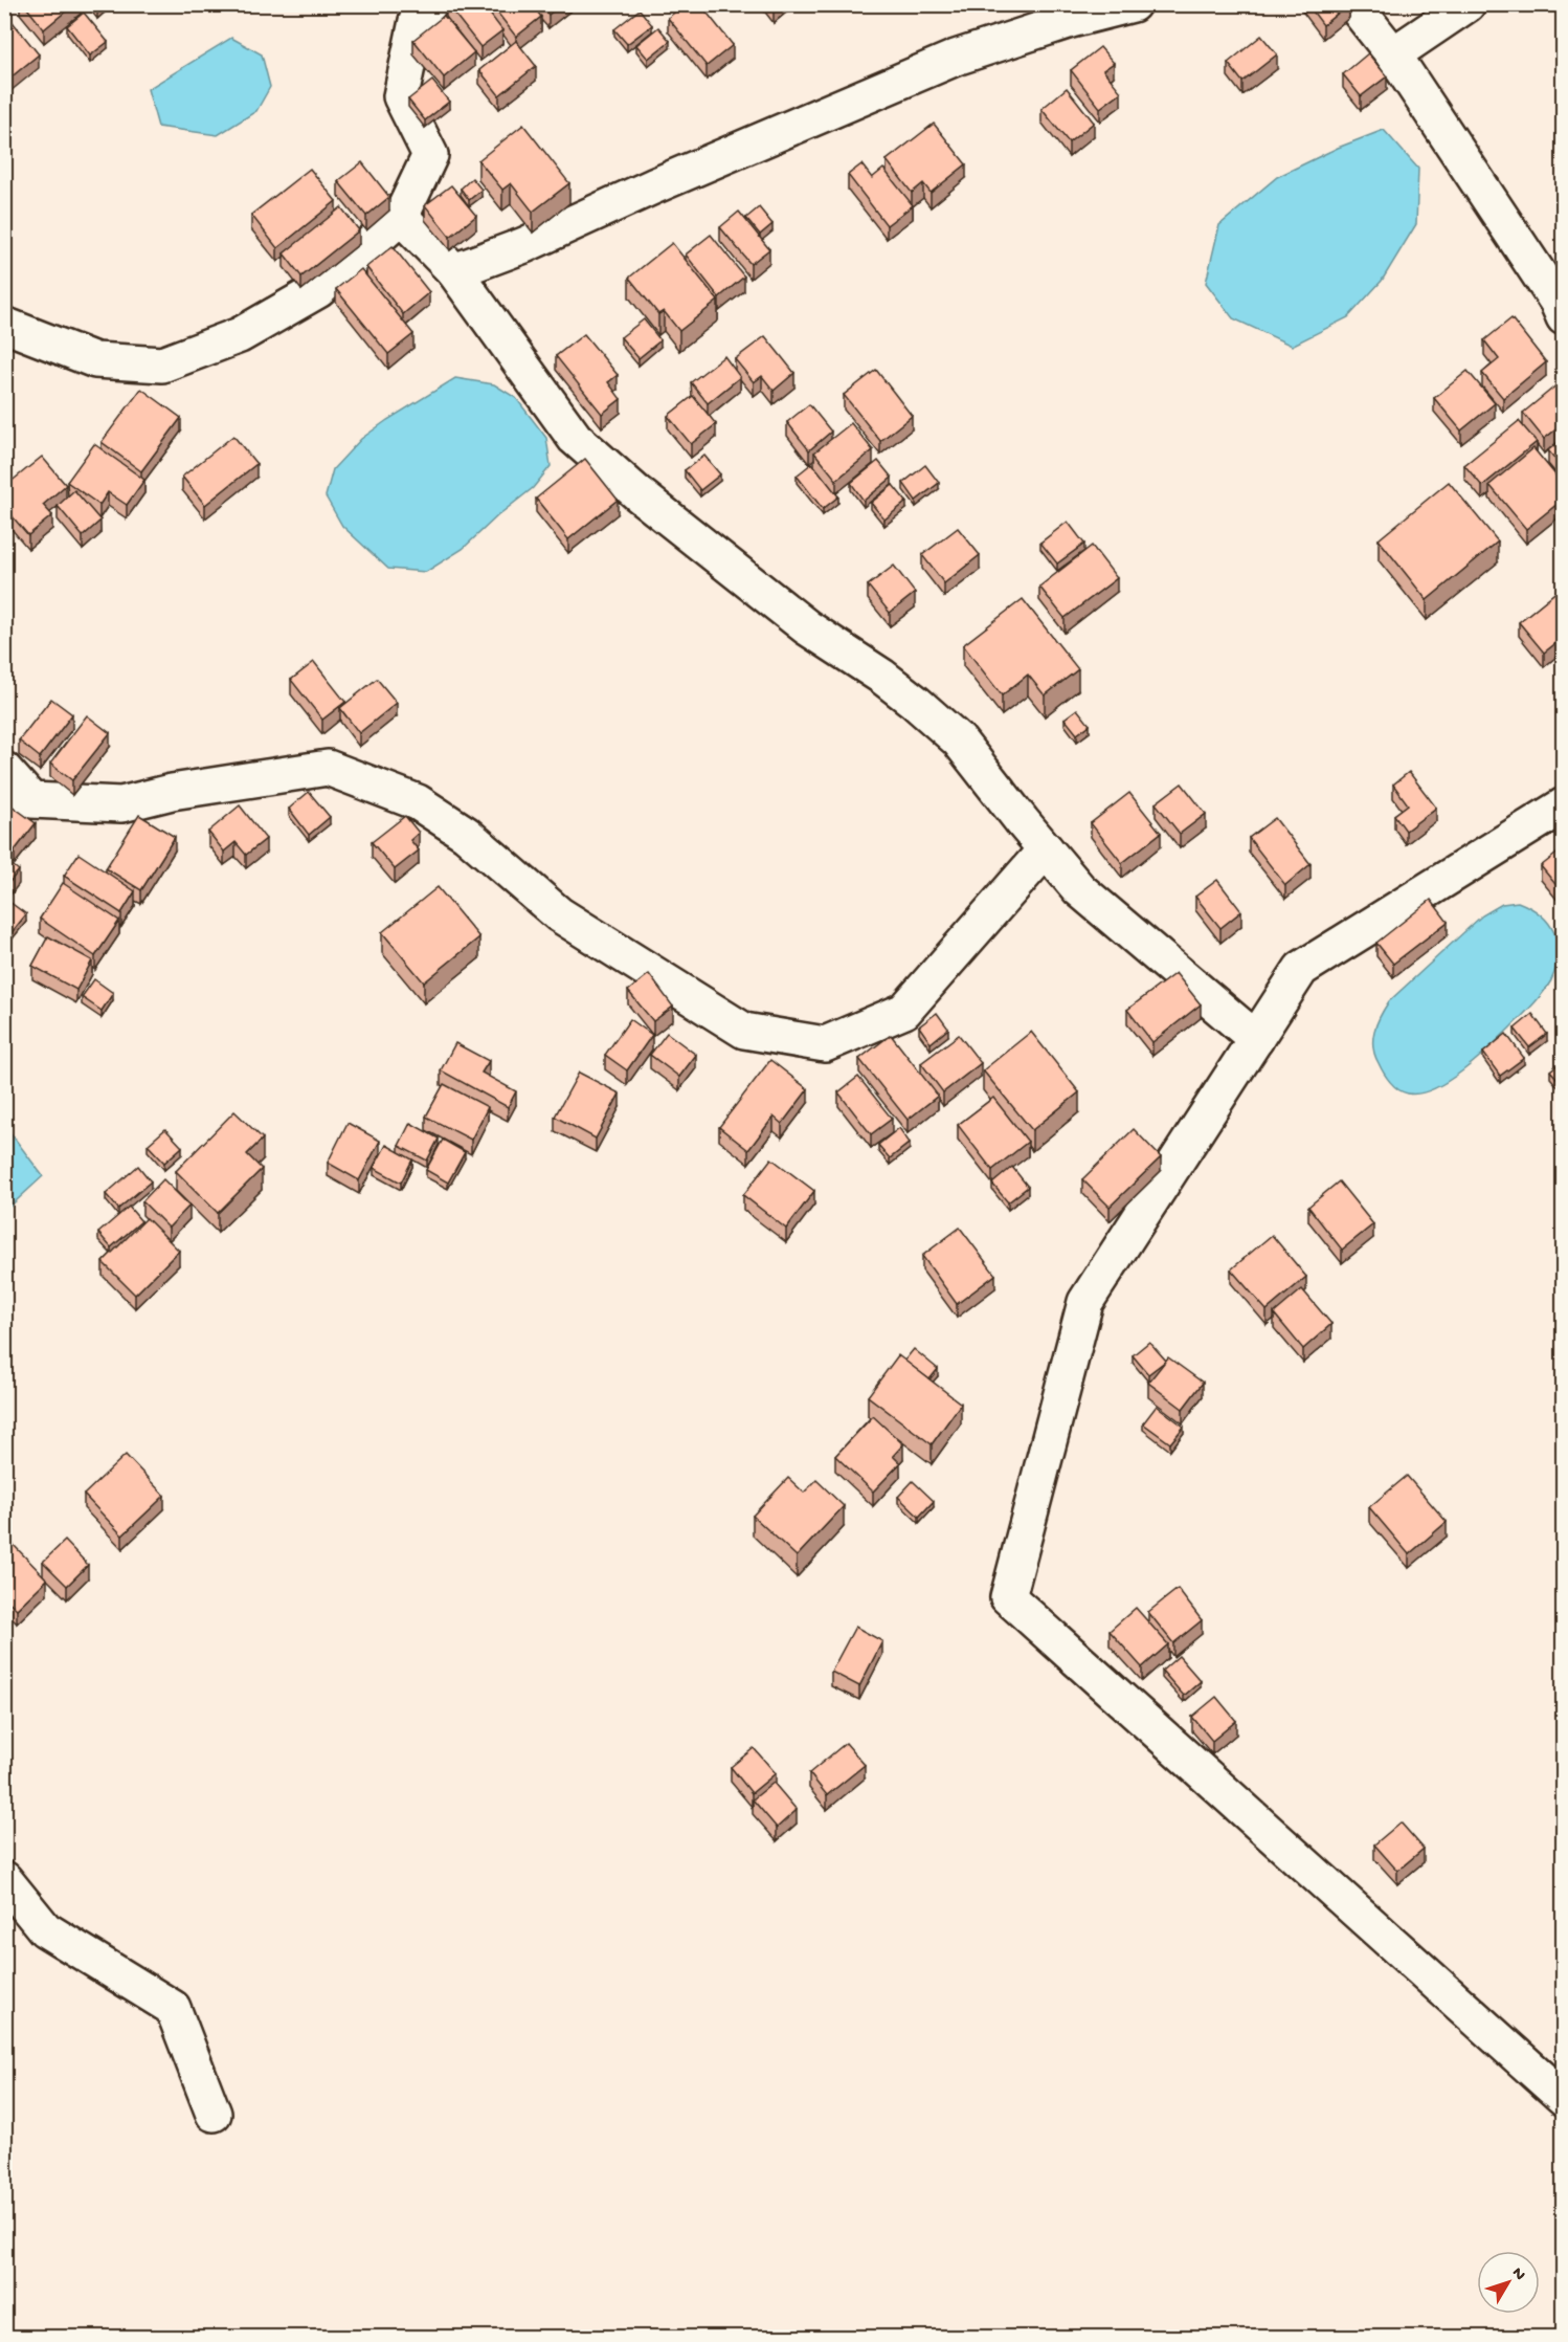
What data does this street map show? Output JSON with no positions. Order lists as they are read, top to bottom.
{
  "north": "top right"
}
